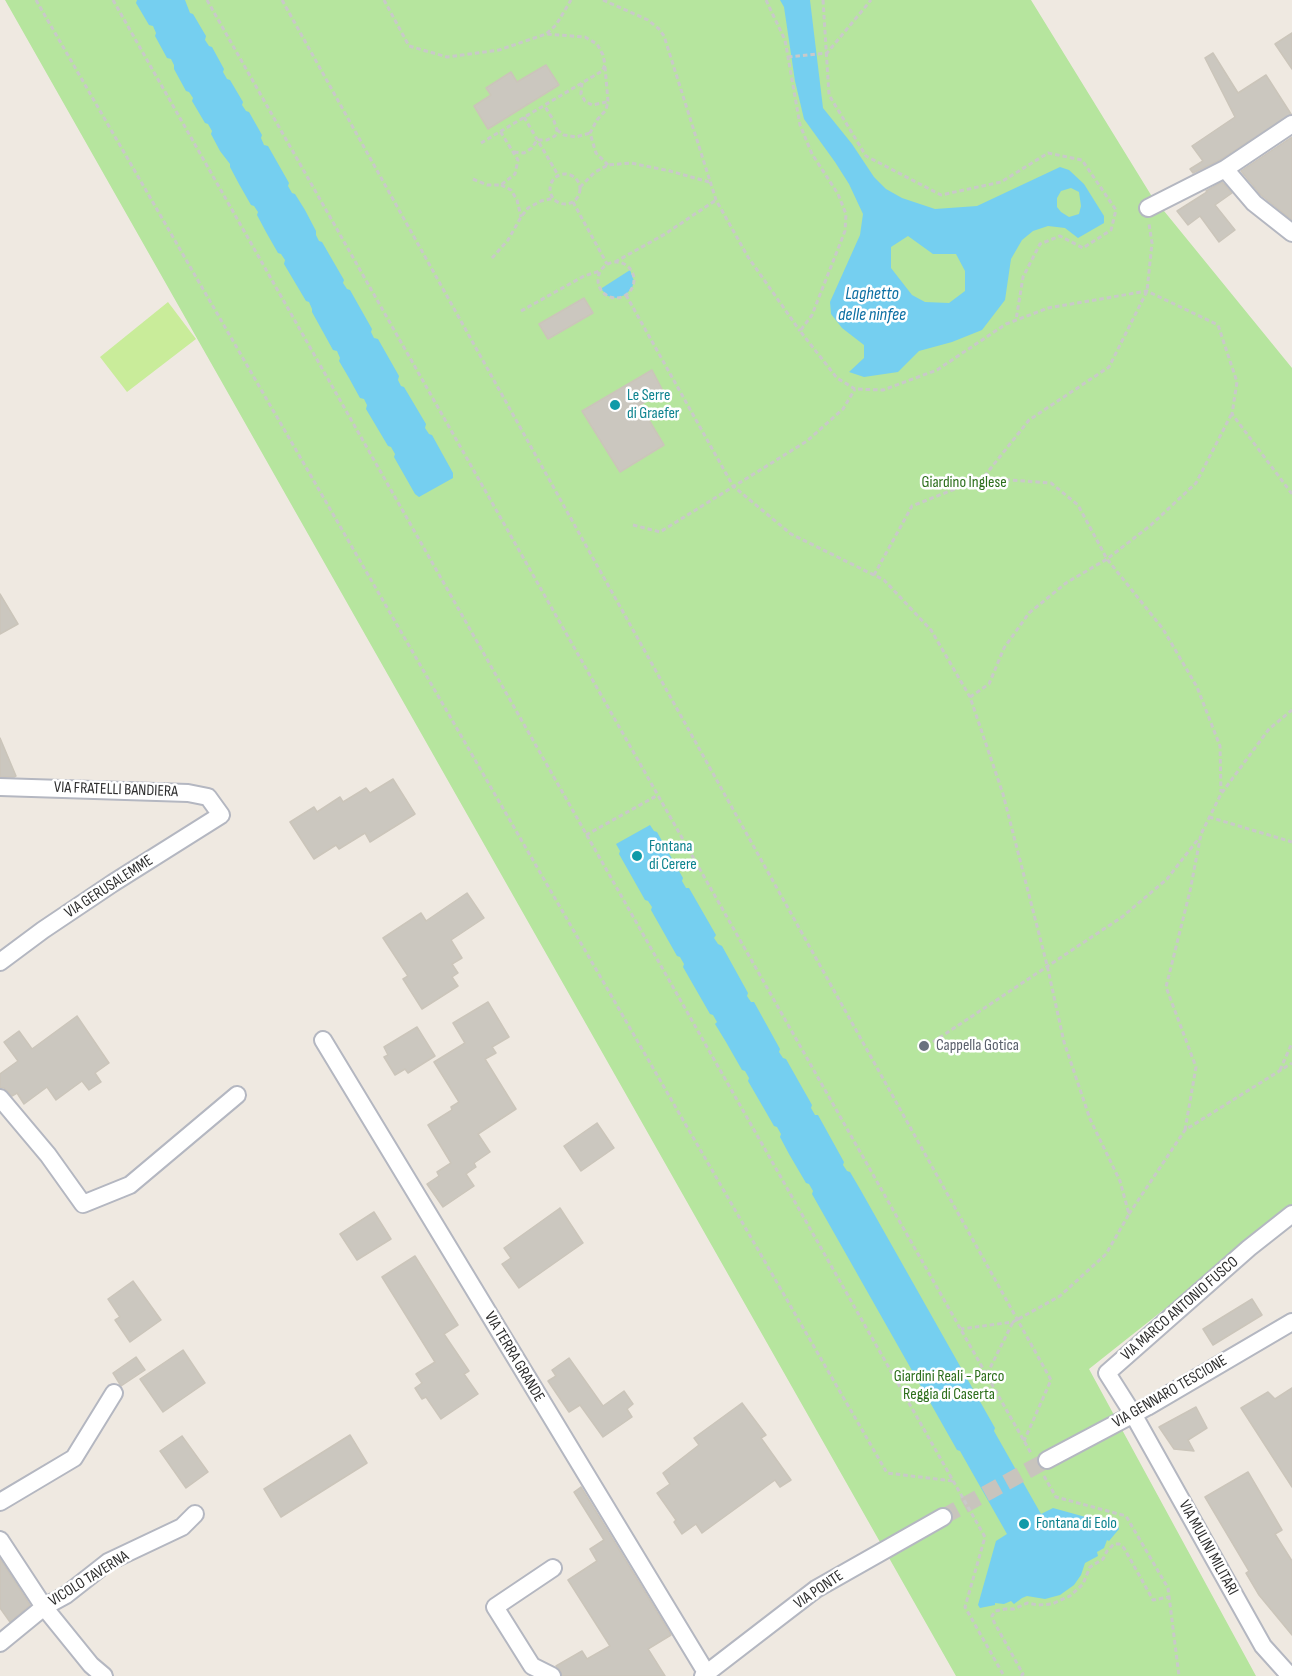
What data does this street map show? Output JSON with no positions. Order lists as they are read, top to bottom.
{
  "streets": {
    "street": [
      "VIA FRATELLI BANDIERA",
      "VIA GERUSALEMME",
      "VIA MARCO ANTONIO FUSCO",
      "VIA TERRA GRANDE",
      "VIA GENNARO TESCIONE",
      "VIA MULINI MILITARI",
      "VICOLO TAVERNA",
      "VIA PONTE"
    ]
  },
  "crossings": [
    ["VIA FRATELLI BANDIERA", "VIA GERUSALEMME"],
    ["VIA MARCO ANTONIO FUSCO", "VIA GENNARO TESCIONE"],
    ["VIA MARCO ANTONIO FUSCO", "VIA MULINI MILITARI"],
    ["VIA TERRA GRANDE", "VIA PONTE"],
    ["VIA GENNARO TESCIONE", "VIA MULINI MILITARI"]
  ],
  "water": ["Laghetto delle ninfee"],
  "parks": ["Giardino Inglese", "Giardini Reali - Parco Reggia di Caserta"],
  "places": [
    "Le Serre di Graefer",
    "Fontana di Cerere",
    "Cappella Gotica",
    "Fontana di Eolo"
  ]
}
